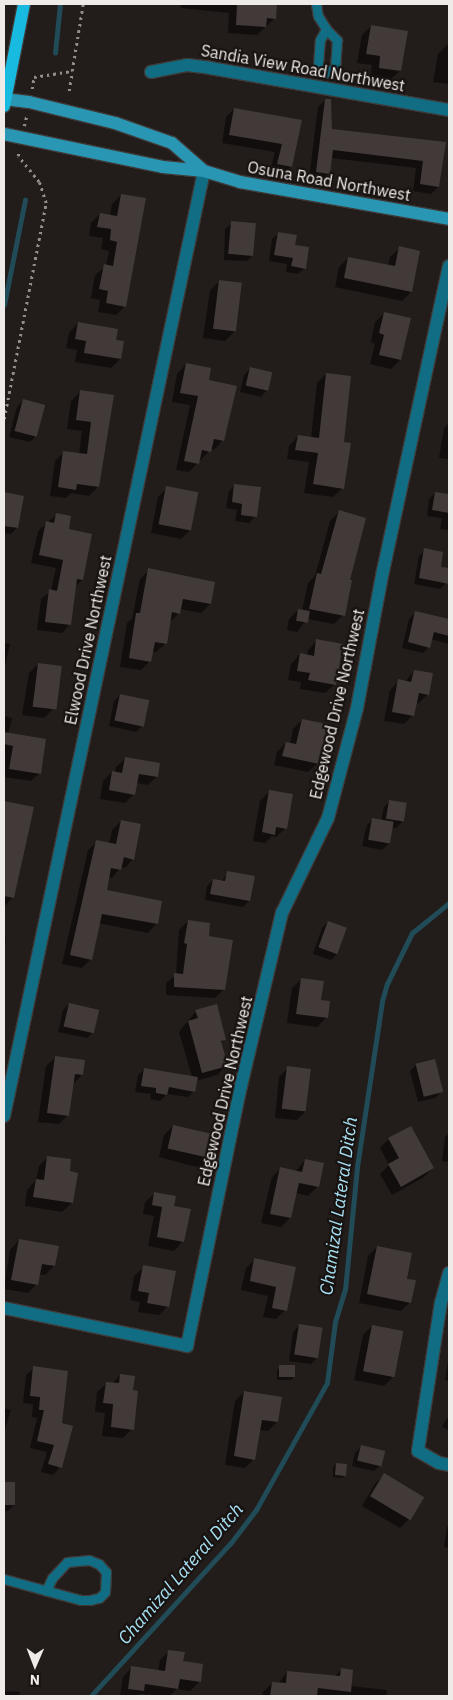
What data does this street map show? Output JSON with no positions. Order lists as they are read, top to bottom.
{
  "streets": {
    "main road": ["Osuna Road Northwest"],
    "street": ["Sandia View Road Northwest", "Elwood Drive Northwest", "Edgewood Drive Northwest"]
  },
  "crossings": [
    ["Osuna Road Northwest", "Elwood Drive Northwest"]
  ],
  "water": ["Chamizal Lateral Ditch"],
  "north": "bottom"
}
